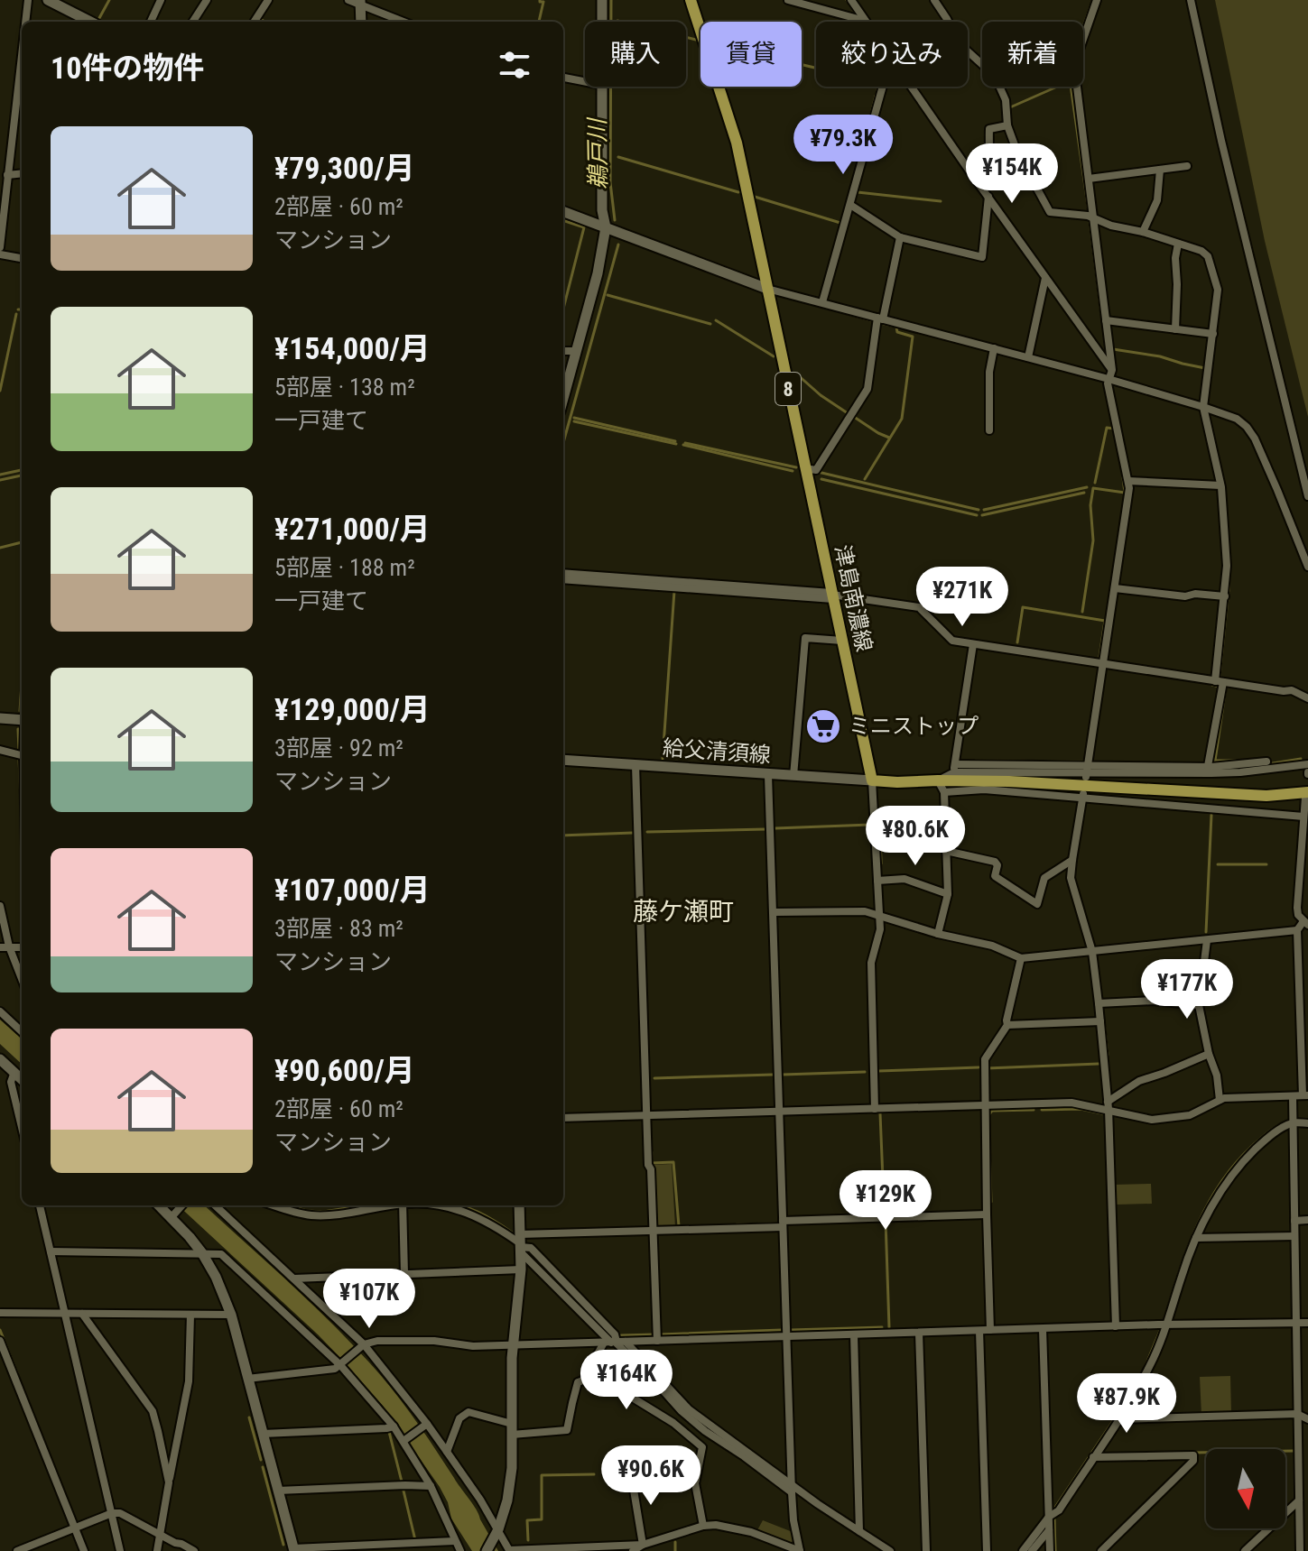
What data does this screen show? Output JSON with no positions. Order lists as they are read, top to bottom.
{
  "streets": {
    "main road": ["8", "津島南濃線"],
    "street": ["給父清須線"]
  },
  "crossings": [
    ["津島南濃線", "給父清須線"]
  ],
  "districts": ["藤ケ瀬町"],
  "water": ["鵜戸川"],
  "places": {
    "supermarket": ["ミニストップ"]
  },
  "north": "bottom",
  "page": {
    "chip": [
      "購入",
      "賃貸",
      "絞り込み",
      "新着"
    ],
    "heading": "10件の物件",
    "list": [
      {
        "name": "¥79,300/月",
        "note": "2部屋 · 60 m² · マンション"
      },
      {
        "name": "¥154,000/月",
        "note": "5部屋 · 138 m² · 一戸建て"
      },
      {
        "name": "¥271,000/月",
        "note": "5部屋 · 188 m² · 一戸建て"
      },
      {
        "name": "¥129,000/月",
        "note": "3部屋 · 92 m² · マンション"
      },
      {
        "name": "¥107,000/月",
        "note": "3部屋 · 83 m² · マンション"
      },
      {
        "name": "¥90,600/月",
        "note": "2部屋 · 60 m² · マンション"
      }
    ],
    "price": [
      "¥79.3K",
      "¥154K",
      "¥271K",
      "¥80.6K",
      "¥177K",
      "¥129K",
      "¥107K",
      "¥164K",
      "¥87.9K",
      "¥90.6K"
    ]
  }
}
